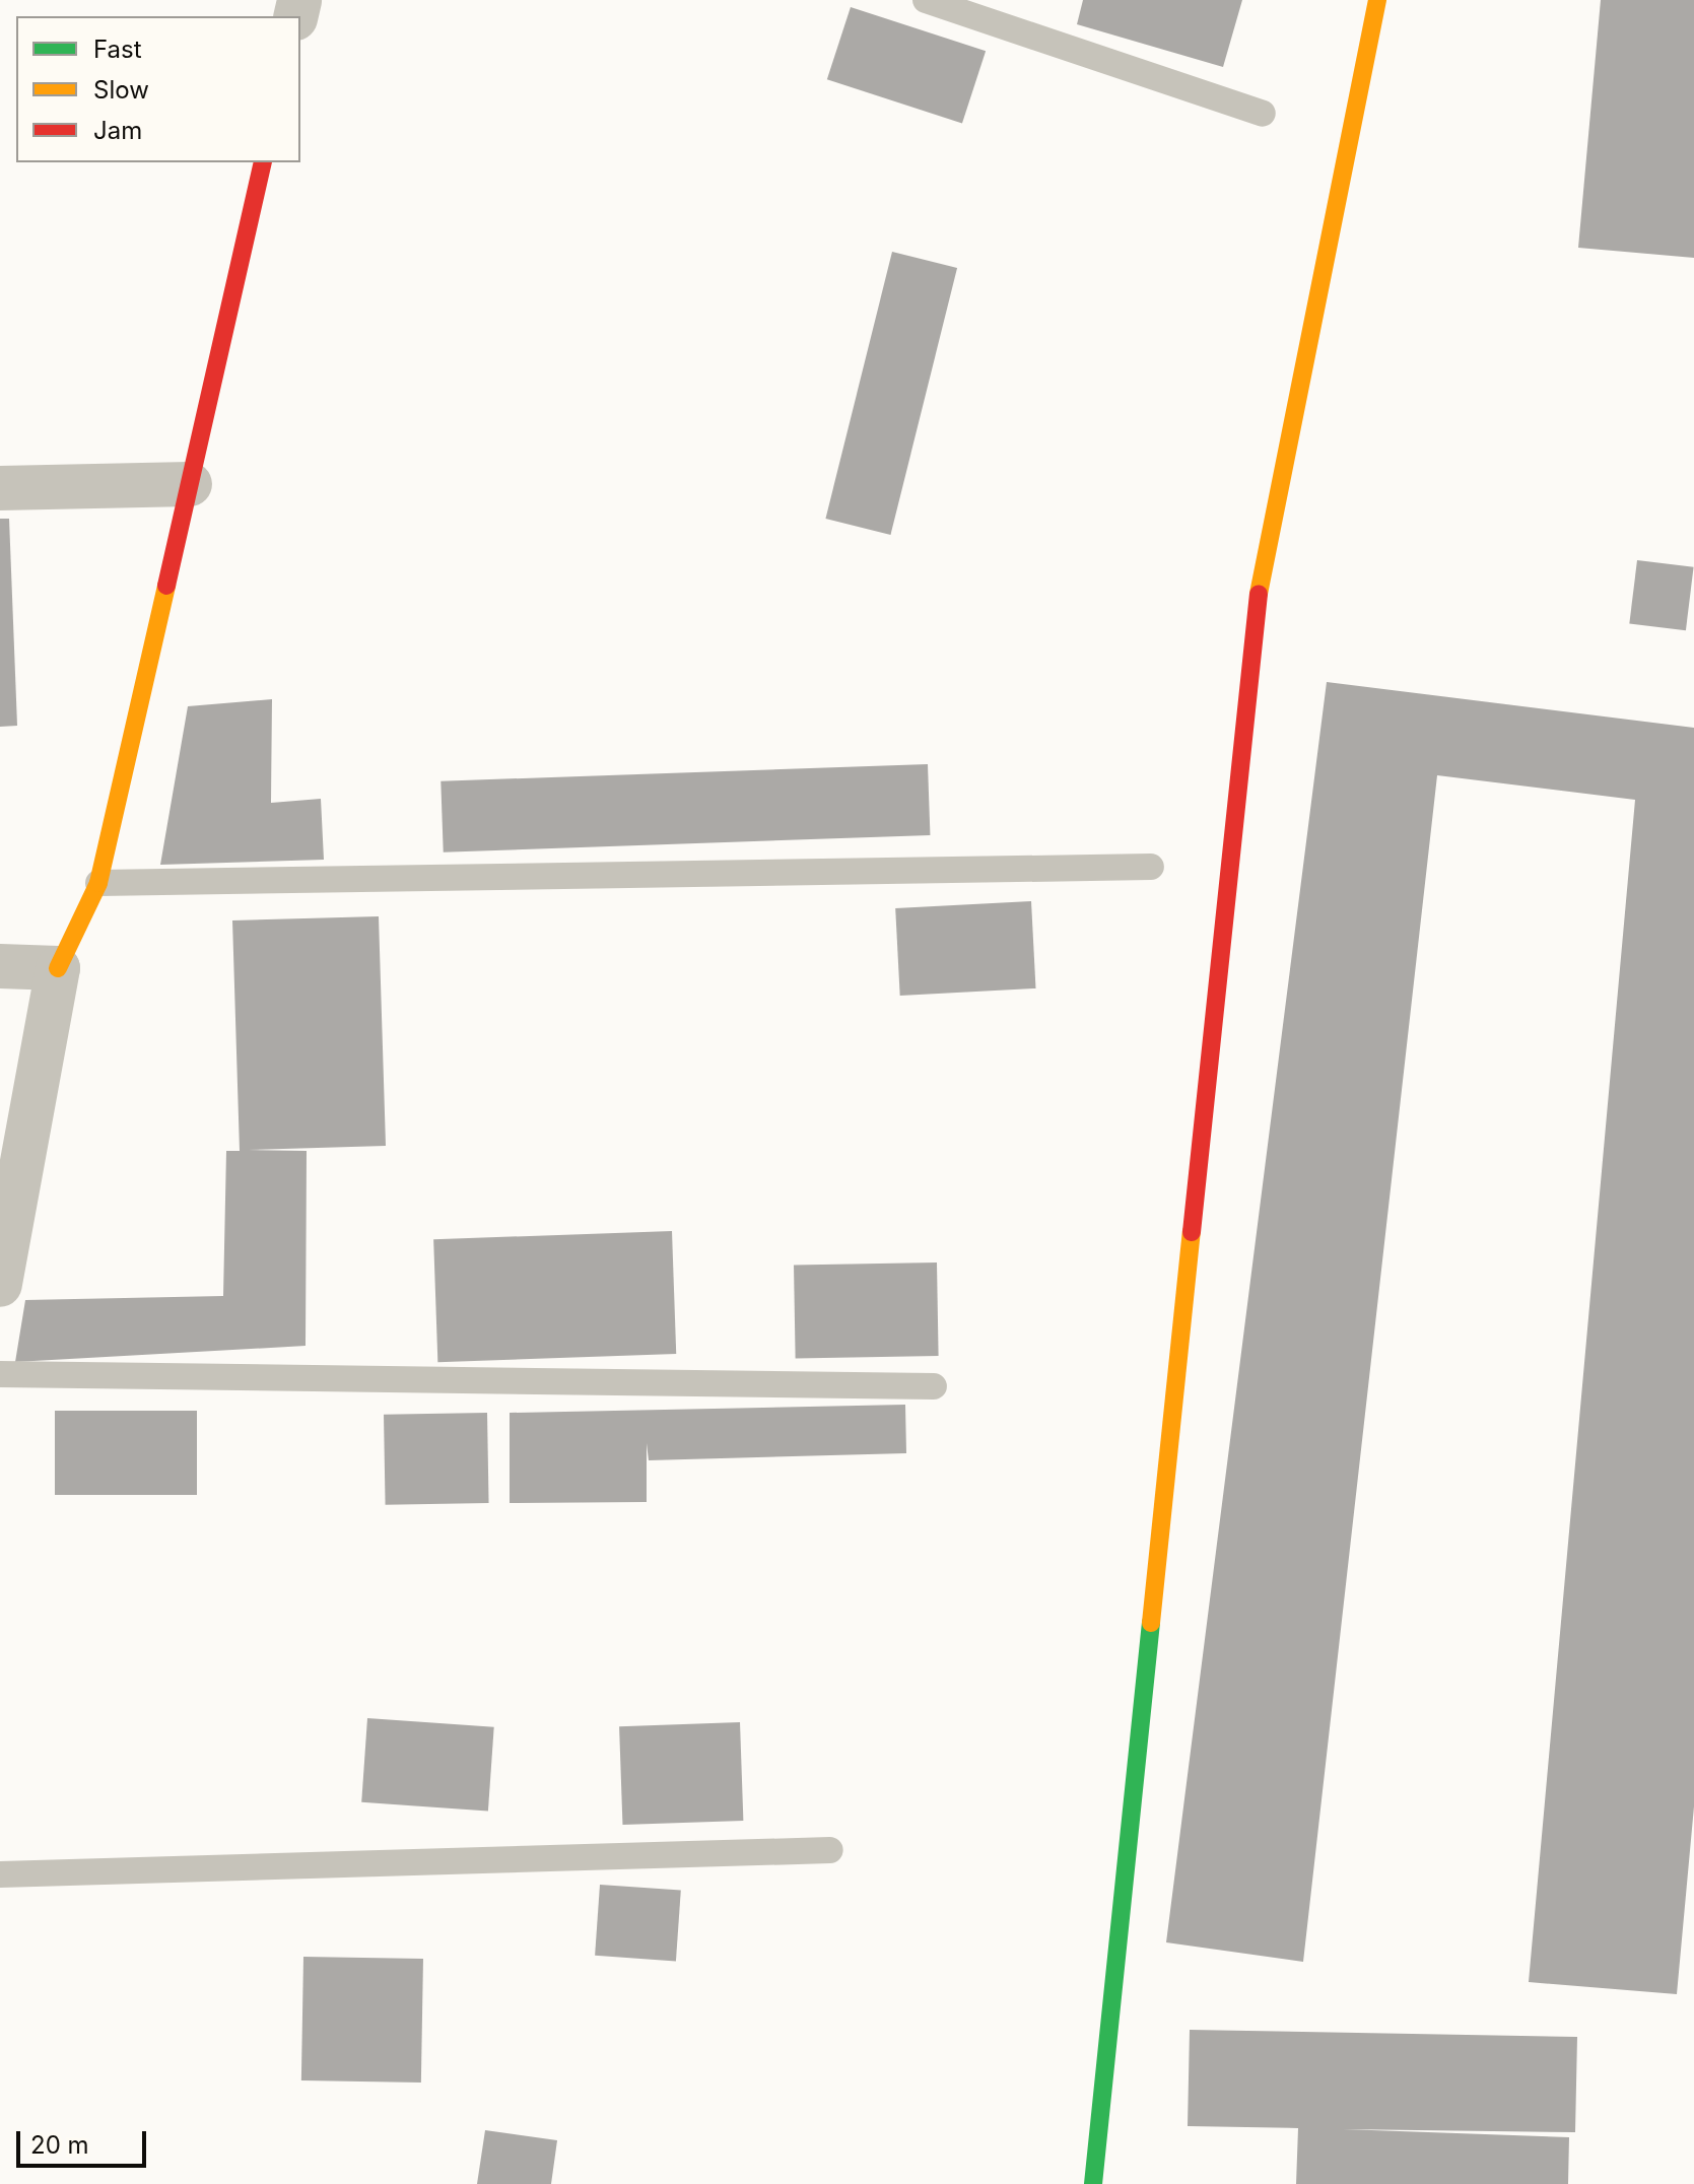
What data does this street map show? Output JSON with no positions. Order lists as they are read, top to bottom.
{
  "legend": ["Fast", "Slow", "Jam"],
  "scale_bar": "20 m"
}
